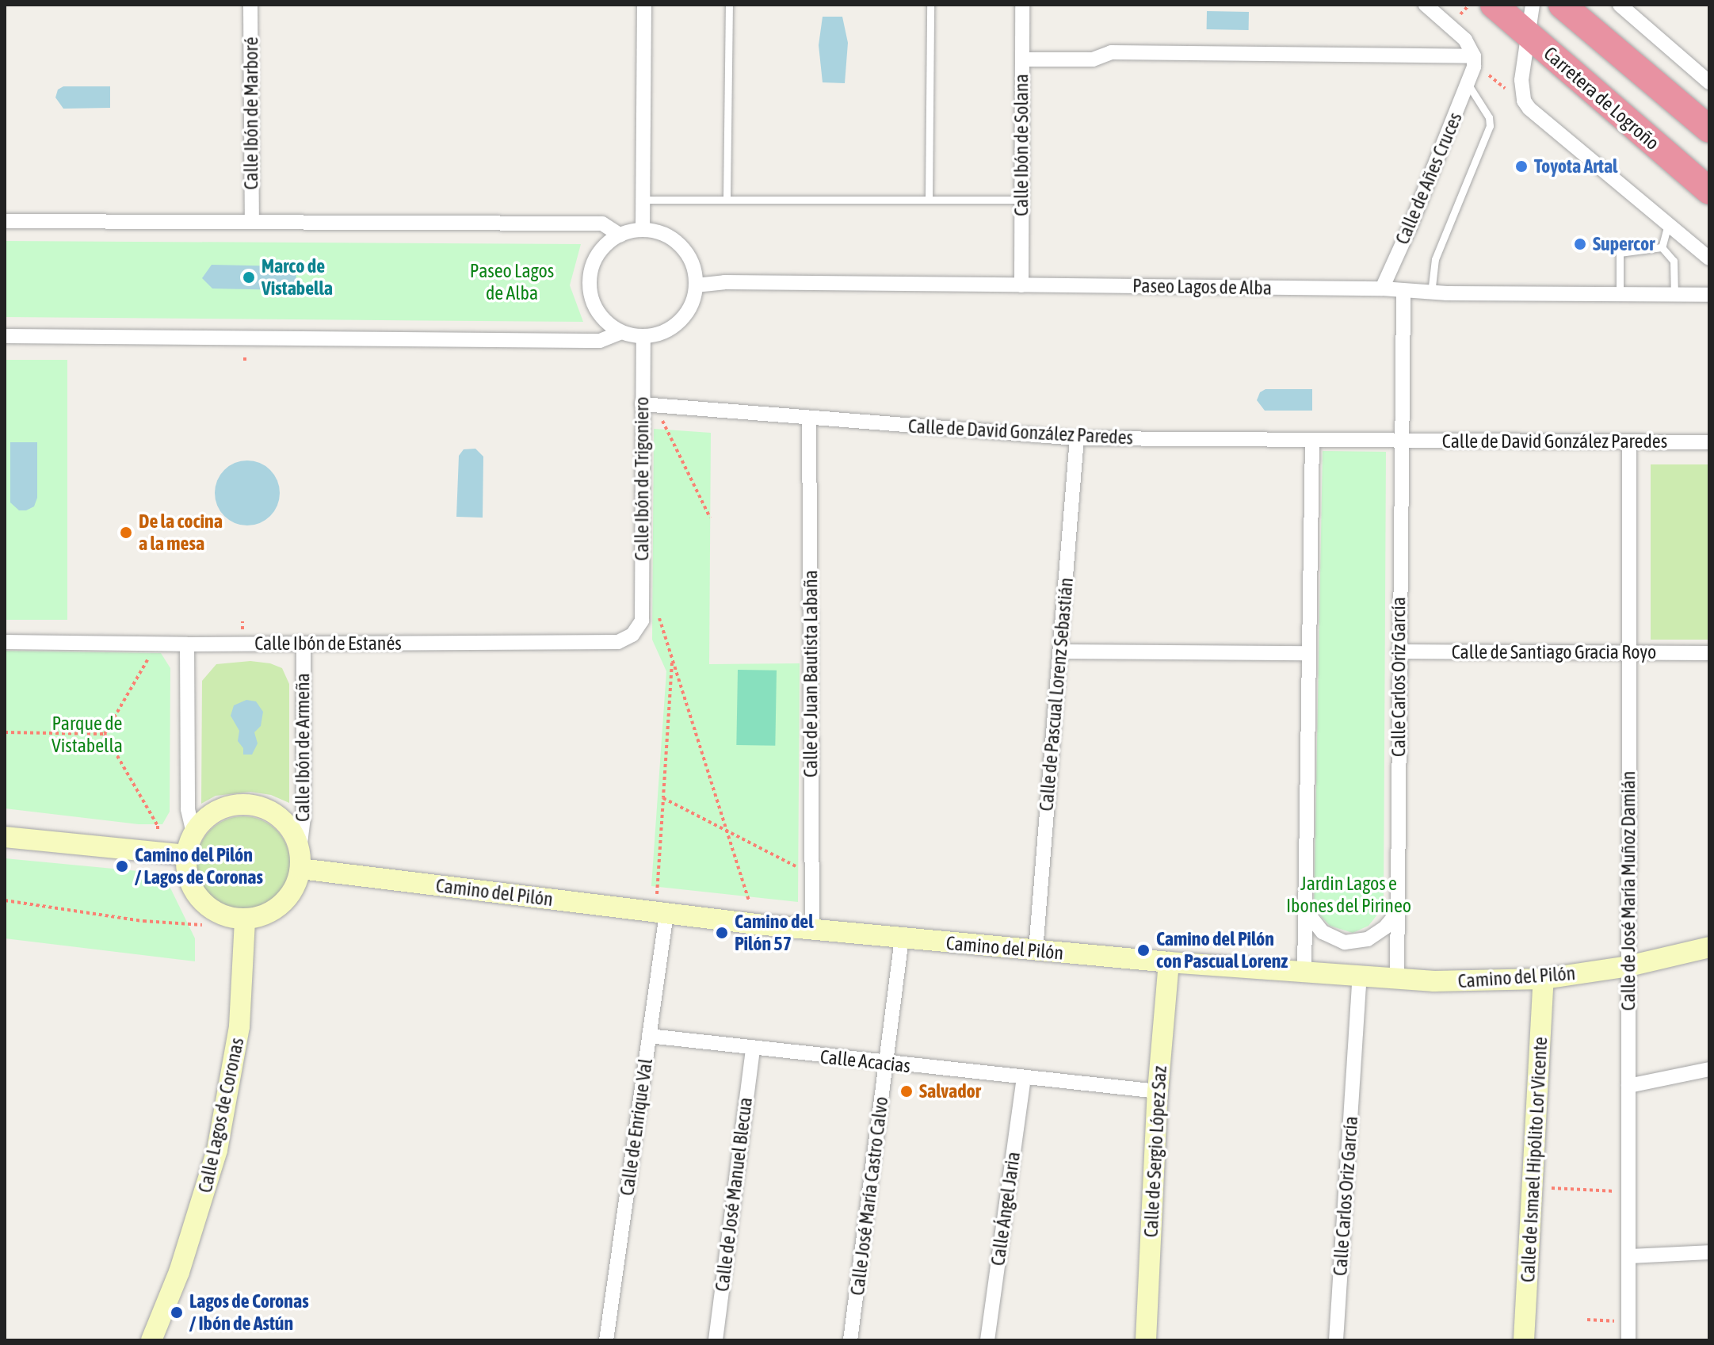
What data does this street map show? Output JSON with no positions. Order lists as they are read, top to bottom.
{
  "streets": {
    "highway": ["Carretera de Logroño"],
    "street": [
      "Calle Ibón de Marboré",
      "Calle Ibón de Solana",
      "Calle de Añes Cruces",
      "Paseo Lagos de Alba",
      "Calle de David González Paredes",
      "Calle Ibón de Trigoniero",
      "Calle Ibón de Estanés",
      "Calle de Santiago Gracia Royo",
      "Calle de Juan Bautista Labaña",
      "Calle Carlos Oriz García",
      "Calle de Pascual Lorenz Sebastián",
      "Calle Ibón de Armeña",
      "Calle de José María Muñoz Damián",
      "Camino del Pilón",
      "Calle Acacias",
      "Calle Lagos de Coronas",
      "Calle de Enrique Val",
      "Calle de Sergio López Saz",
      "Calle de Ismael Hipólito Lor Vicente",
      "Calle de José Manuel Blecua",
      "Calle José María Castro Calvo",
      "Calle Ángel Jaria"
    ]
  },
  "crossings": [
    ["Calle Ibón de Solana", "Paseo Lagos de Alba"],
    ["Calle de Añes Cruces", "Paseo Lagos de Alba"],
    ["Paseo Lagos de Alba", "Calle Ibón de Trigoniero"],
    ["Calle de David González Paredes", "Calle Ibón de Trigoniero"],
    ["Calle de David González Paredes", "Calle de Juan Bautista Labaña"],
    ["Calle de David González Paredes", "Calle Carlos Oriz García"],
    ["Calle de David González Paredes", "Calle de Pascual Lorenz Sebastián"],
    ["Calle de David González Paredes", "Calle de José María Muñoz Damián"],
    ["Calle Ibón de Trigoniero", "Calle Ibón de Estanés"],
    ["Calle Ibón de Estanés", "Calle Ibón de Armeña"],
    ["Calle de Santiago Gracia Royo", "Calle Carlos Oriz García"],
    ["Calle de Santiago Gracia Royo", "Calle de José María Muñoz Damián"],
    ["Calle de Juan Bautista Labaña", "Camino del Pilón"],
    ["Calle Carlos Oriz García", "Camino del Pilón"],
    ["Calle de Pascual Lorenz Sebastián", "Camino del Pilón"],
    ["Calle Ibón de Armeña", "Camino del Pilón"],
    ["Calle Ibón de Armeña", "Calle Lagos de Coronas"],
    ["Calle de José María Muñoz Damián", "Camino del Pilón"],
    ["Camino del Pilón", "Calle Lagos de Coronas"],
    ["Camino del Pilón", "Calle de Enrique Val"],
    ["Camino del Pilón", "Calle de Sergio López Saz"],
    ["Camino del Pilón", "Calle de Ismael Hipólito Lor Vicente"],
    ["Camino del Pilón", "Calle José María Castro Calvo"],
    ["Calle Acacias", "Calle de Enrique Val"],
    ["Calle Acacias", "Calle de Sergio López Saz"],
    ["Calle Acacias", "Calle de José Manuel Blecua"],
    ["Calle Acacias", "Calle José María Castro Calvo"],
    ["Calle Acacias", "Calle Ángel Jaria"]
  ],
  "parks": ["Paseo Lagos de Alba", "Parque de Vistabella", "Jardin Lagos e Ibones del Pirineo"],
  "places": [
    "Toyota Artal",
    "Supercor",
    "Marco de Vistabella",
    "De la cocina a la mesa",
    "Camino del Pilón / Lagos de Coronas",
    "Camino del Pilón 57",
    "Camino del Pilón con Pascual Lorenz",
    "Salvador",
    "Lagos de Coronas / Ibón de Astún"
  ]
}
